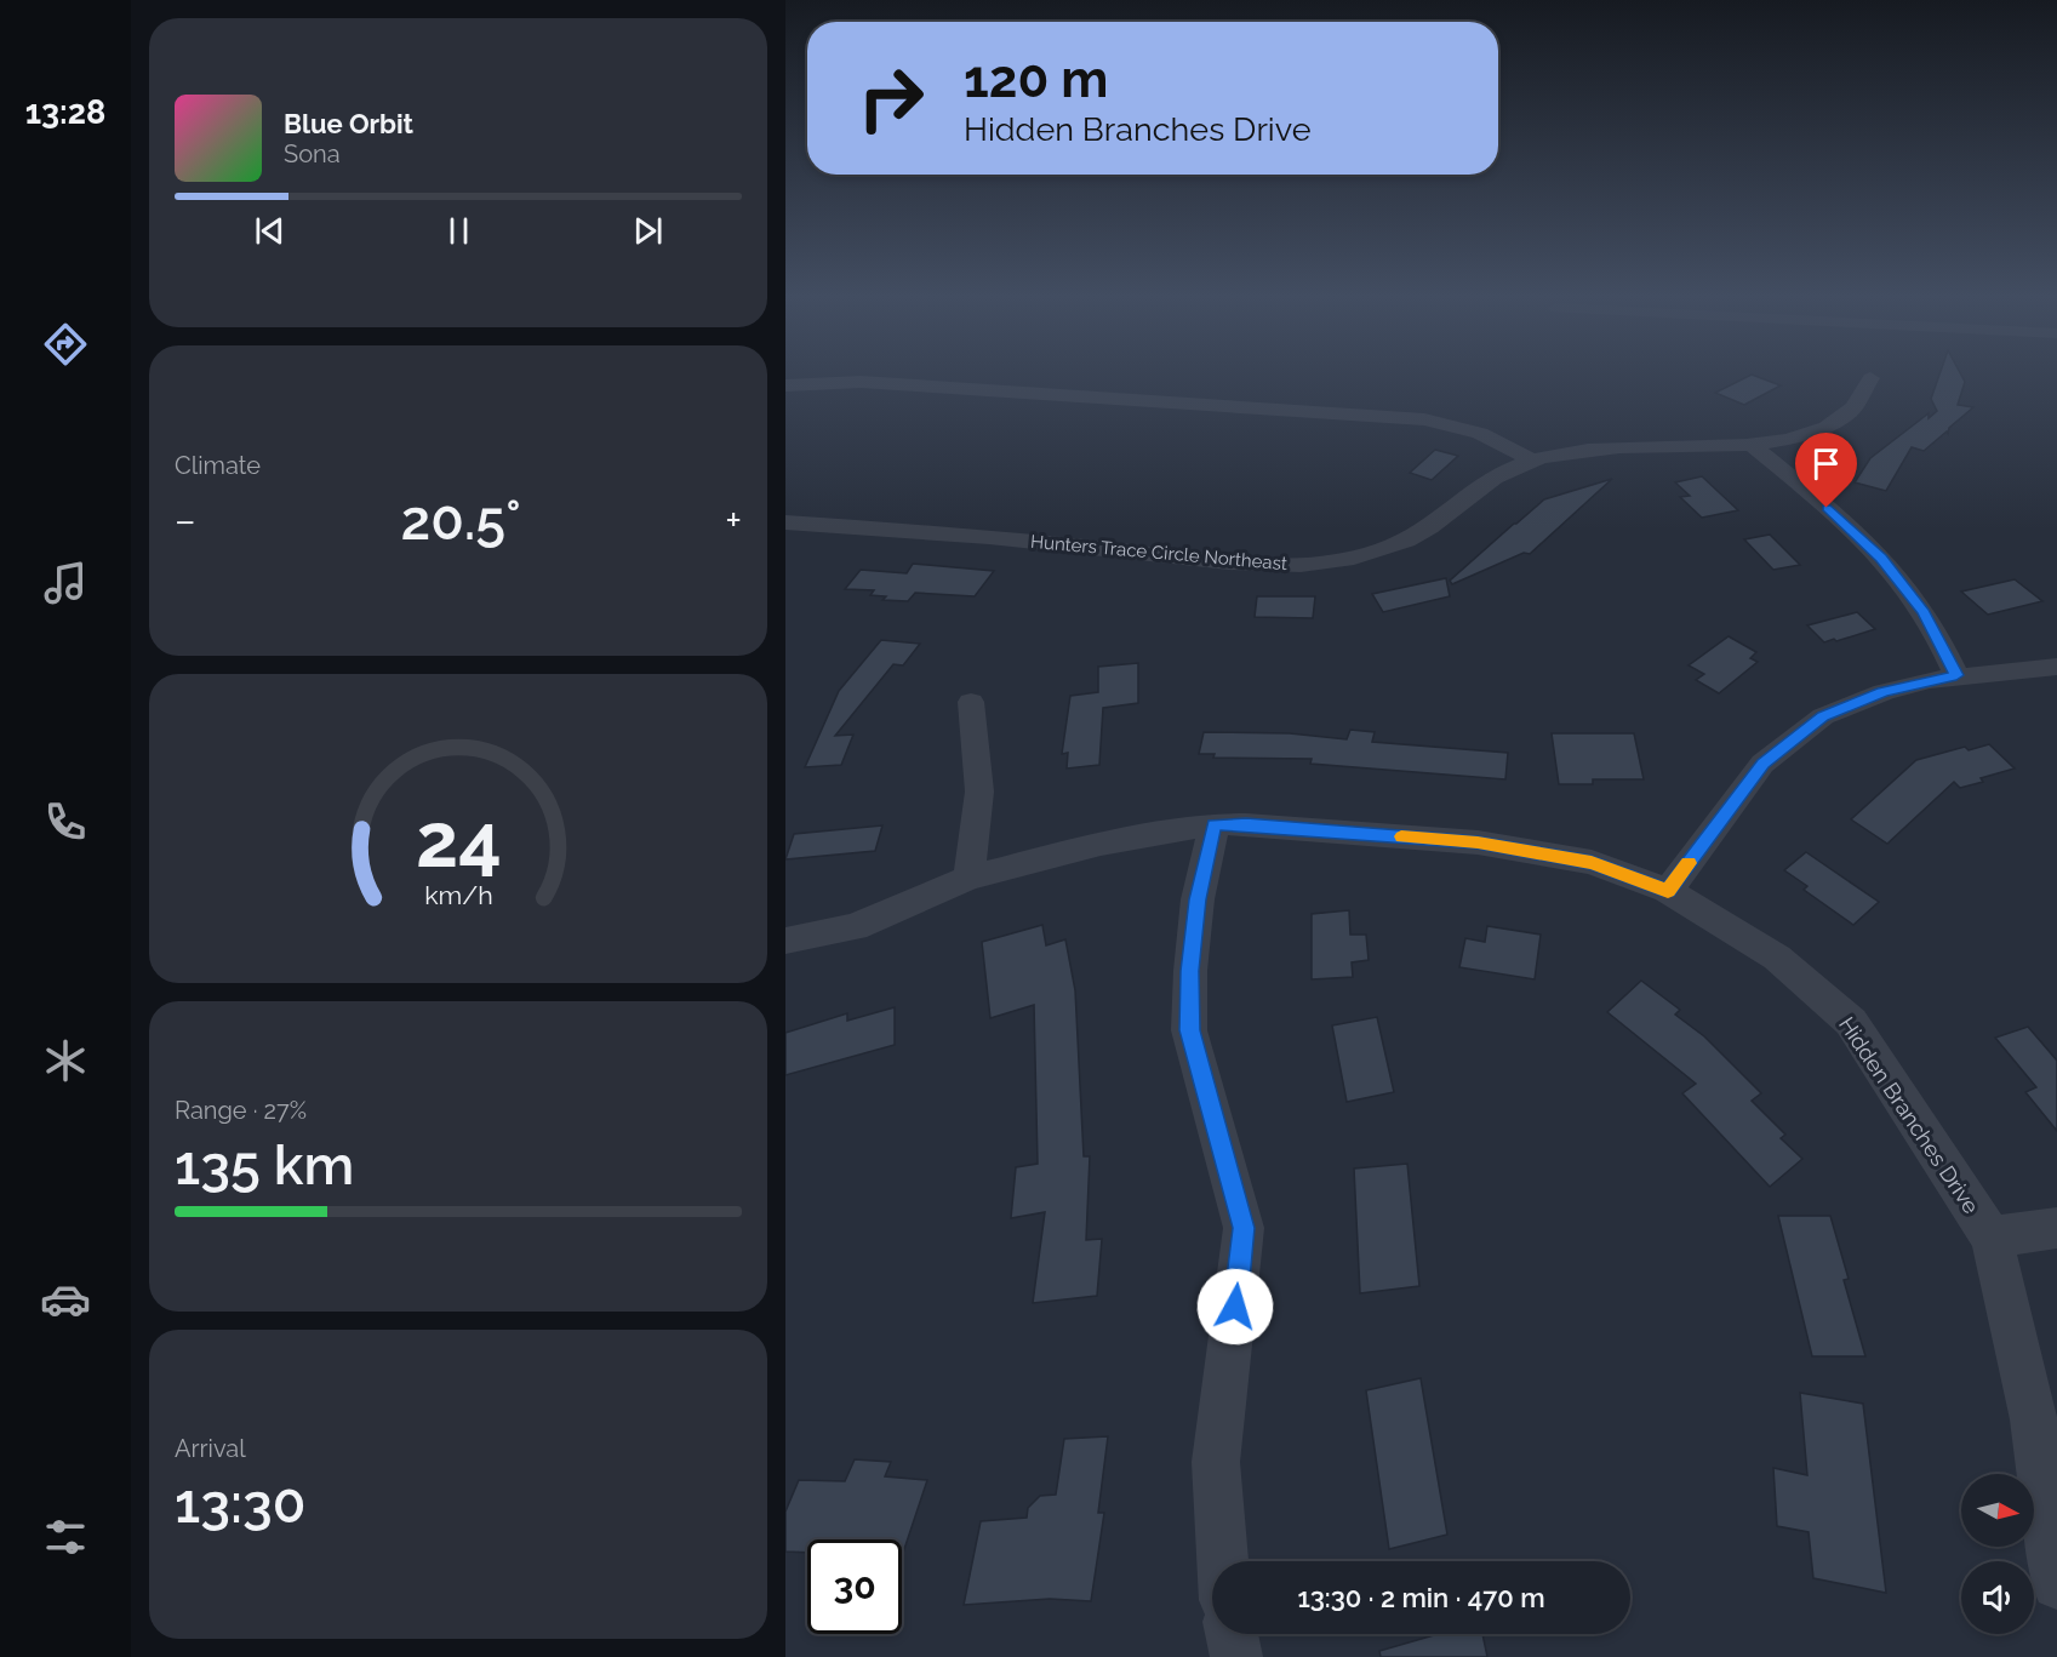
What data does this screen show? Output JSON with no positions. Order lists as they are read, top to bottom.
{
  "streets": {
    "street": ["Hunters Trace Circle Northeast", "Hidden Branches Drive"]
  },
  "north": "right",
  "page": {
    "tabs": "13:28",
    "turn": ["120 m", "Hidden Branches Drive"],
    "song": ["Blue Orbit", "Sona"],
    "tile": [
      "Climate",
      ["Range · 27%", "135 km"],
      ["Arrival", "13:30"]
    ],
    "heat": ["−", "20.5°", "+"],
    "limit": "30",
    "trip": "13:30 · 2 min · 470 m",
    "gauge": ["24", "km/h"]
  }
}
